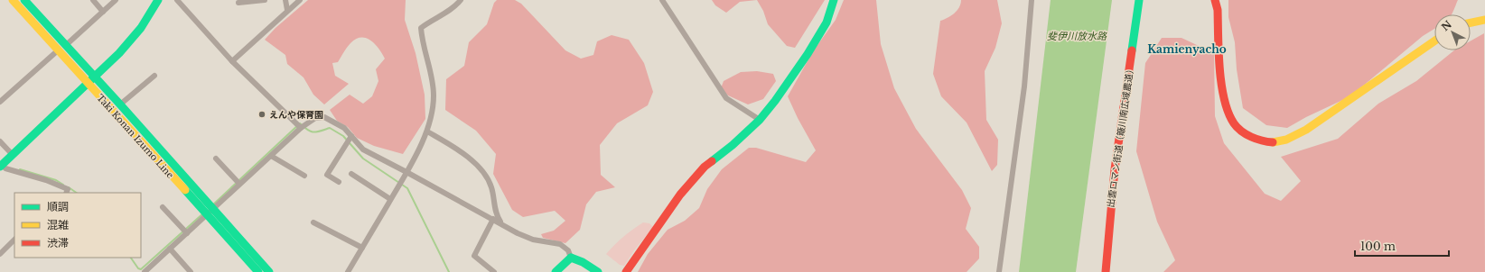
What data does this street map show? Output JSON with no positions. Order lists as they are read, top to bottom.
{
  "streets": {
    "street": ["Taki Konan Izumo Line", "出雲ロマン街道（簸川南広域農道）"]
  },
  "districts": ["Kamienyacho"],
  "water": ["斐伊川放水路"],
  "places": ["えんや保育園"],
  "legend": ["順調", "混雑", "渋滞"],
  "scale_bar": "100 m",
  "north": "top left"
}
